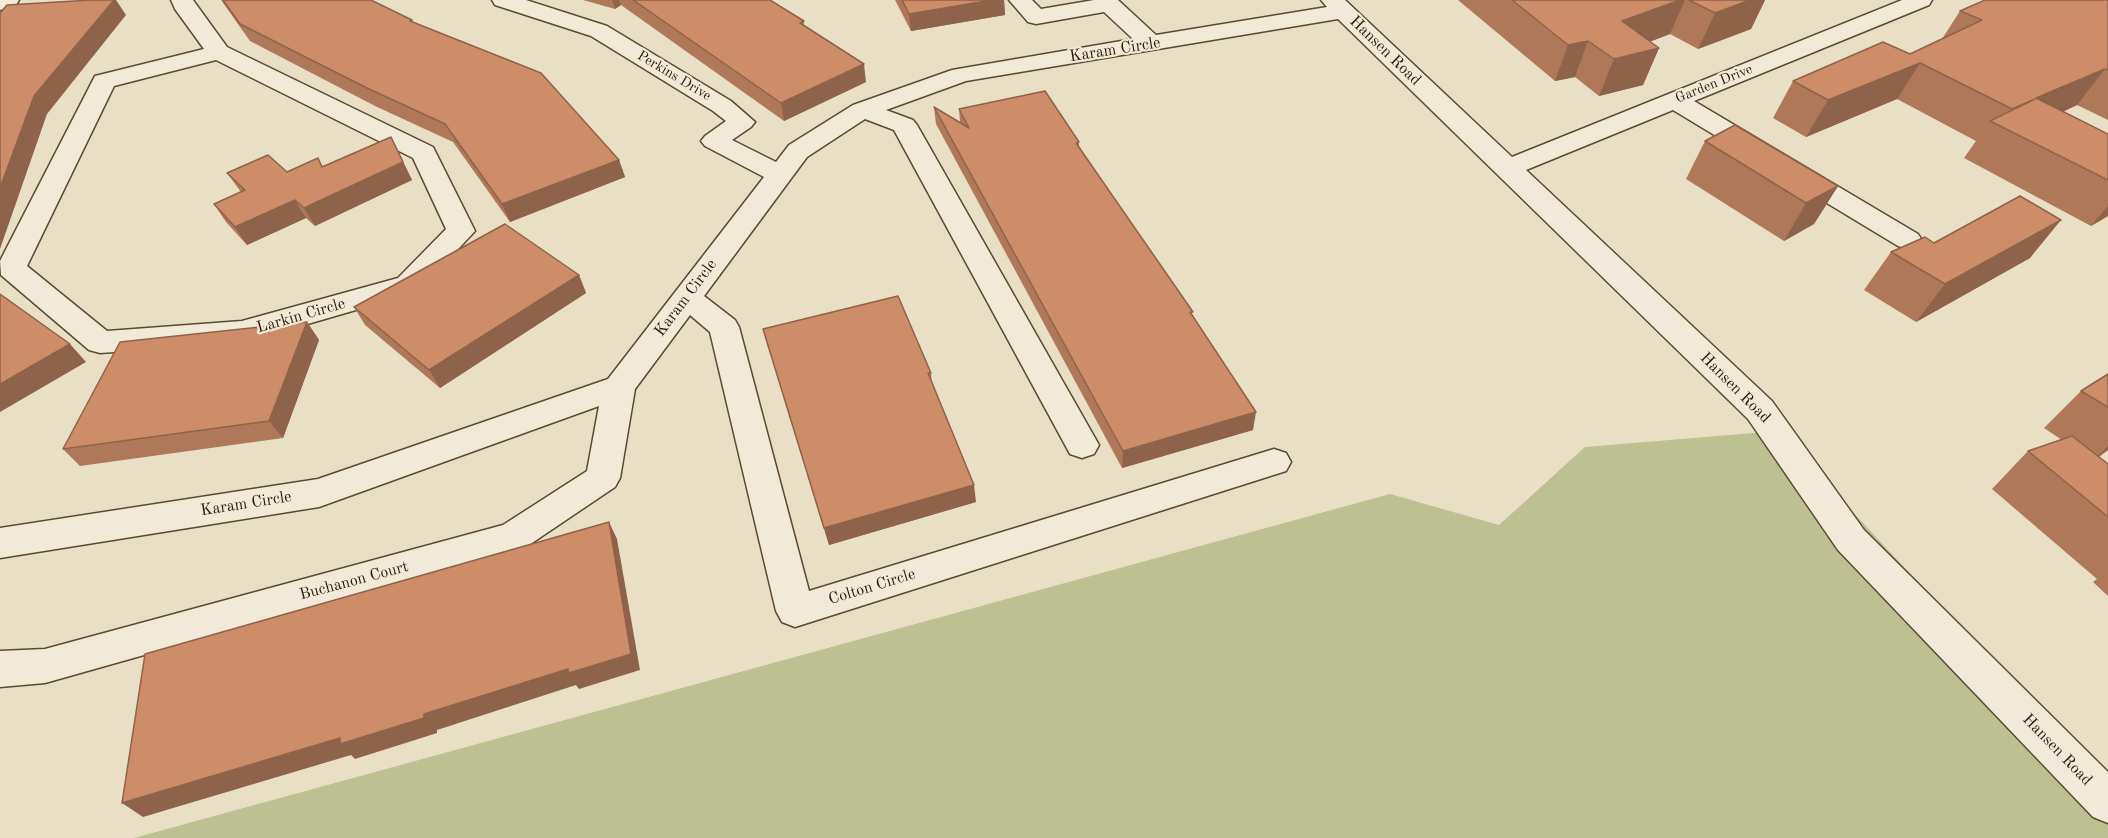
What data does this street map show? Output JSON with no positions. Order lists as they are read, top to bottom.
{
  "streets": {
    "street": [
      "Karam Circle",
      "Hansen Road",
      "Perkins Drive",
      "Garden Drive",
      "Larkin Circle",
      "Buchanon Court",
      "Colton Circle"
    ]
  },
  "crossings": [
    ["Karam Circle", "Hansen Road"],
    ["Karam Circle", "Perkins Drive"],
    ["Karam Circle", "Buchanon Court"],
    ["Karam Circle", "Colton Circle"],
    ["Hansen Road", "Garden Drive"]
  ]
}
